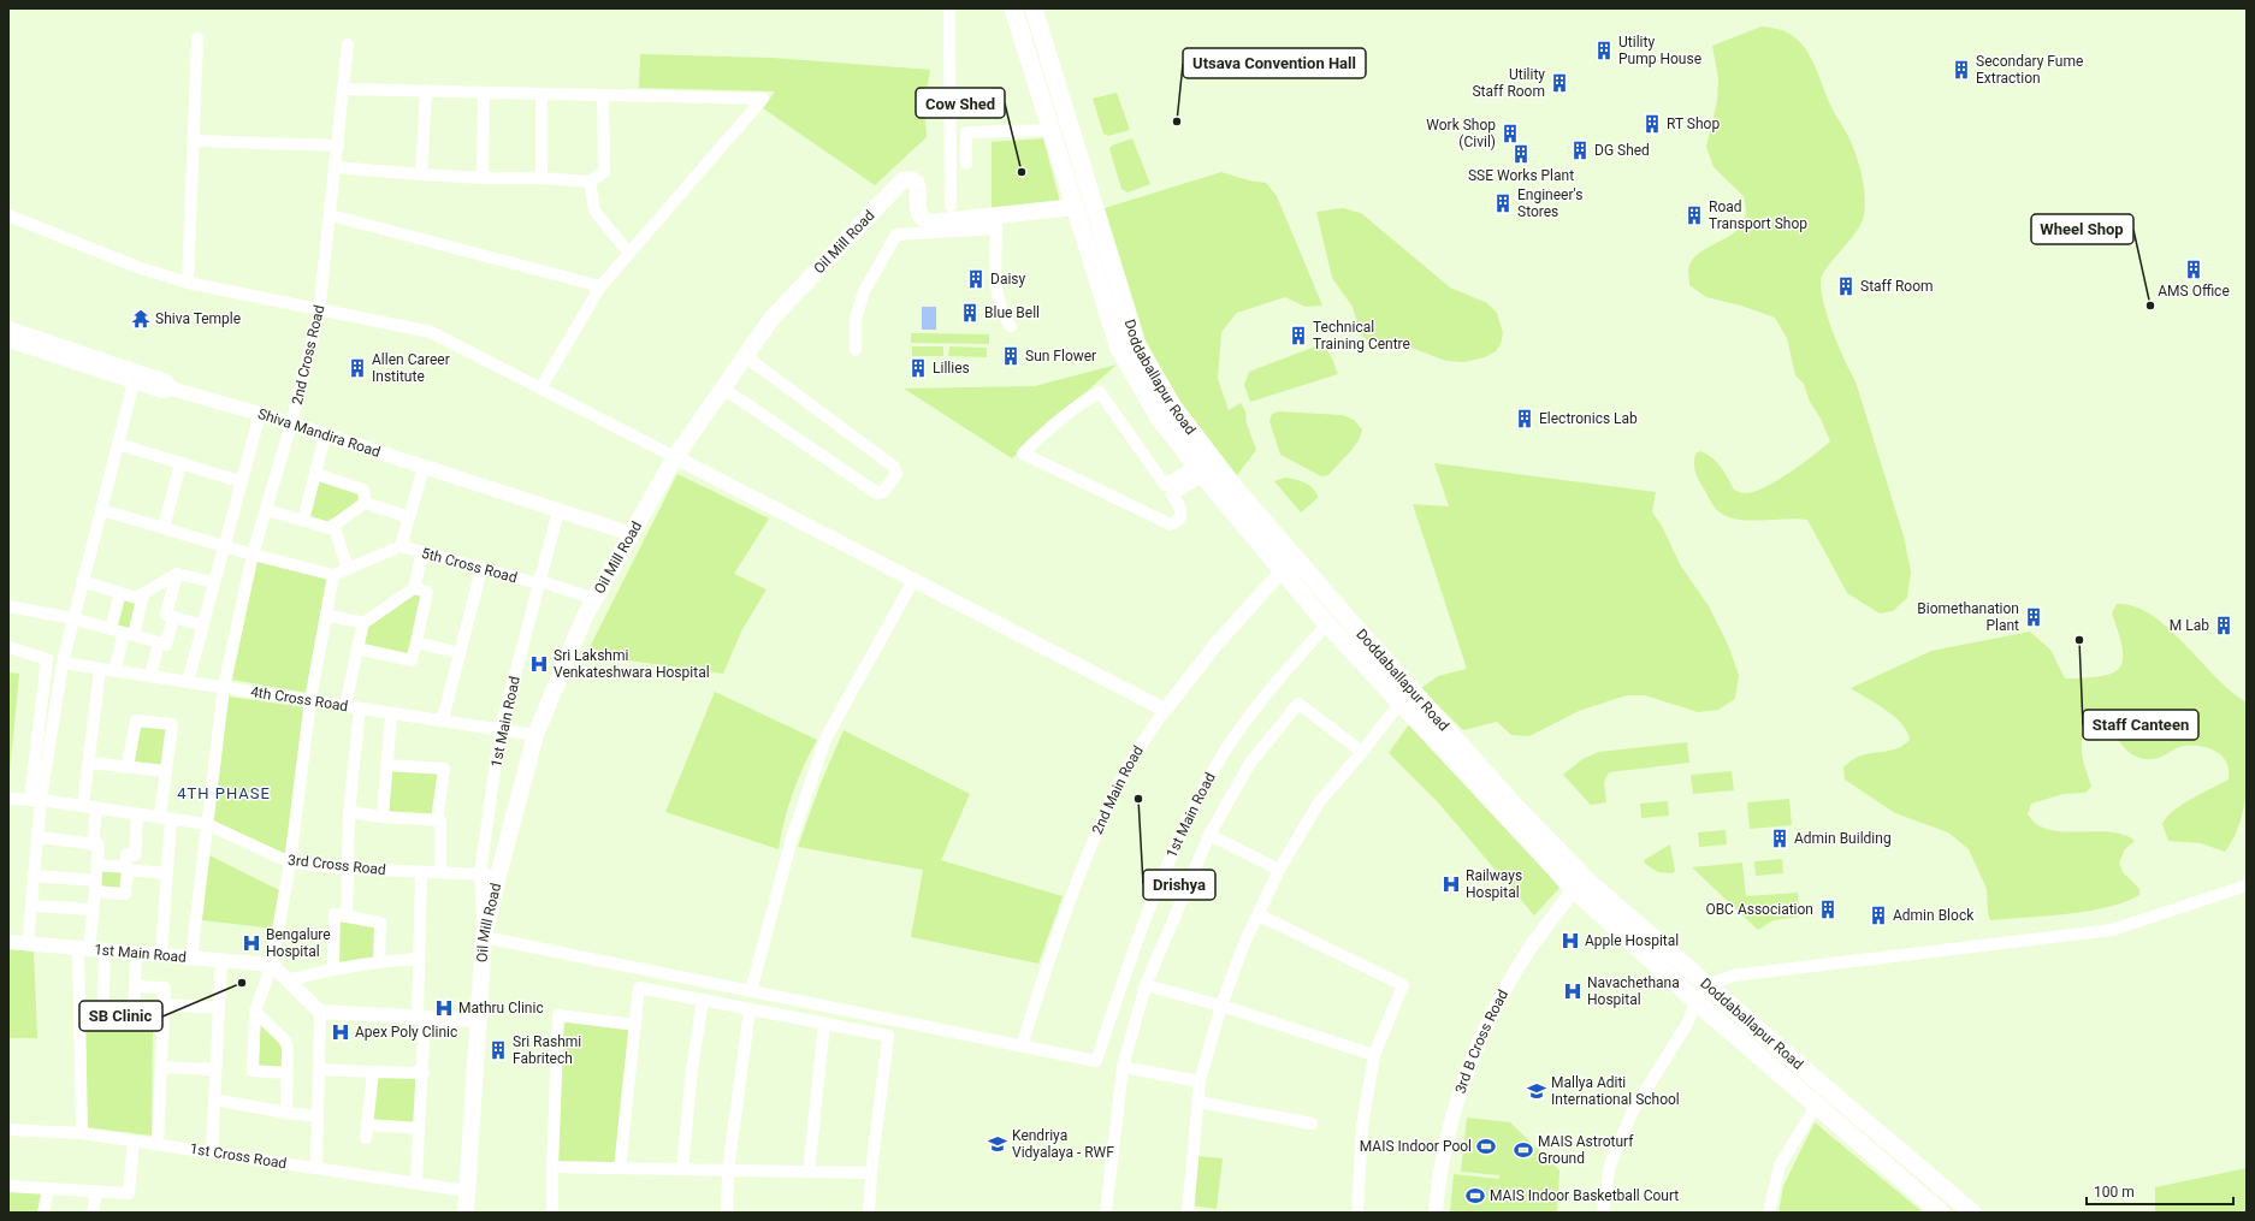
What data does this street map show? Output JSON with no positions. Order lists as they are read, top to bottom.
{
  "streets": {
    "main road": ["Oil Mill Road", "Doddaballapur Road"],
    "street": [
      "2nd Cross Road",
      "Shiva Mandira Road",
      "5th Cross Road",
      "4th Cross Road",
      "1st Main Road",
      "2nd Main Road",
      "3rd Cross Road",
      "3rd B Cross Road",
      "1st Cross Road"
    ]
  },
  "crossings": [
    ["Oil Mill Road", "Shiva Mandira Road"],
    ["Oil Mill Road", "5th Cross Road"],
    ["Oil Mill Road", "4th Cross Road"],
    ["Oil Mill Road", "1st Main Road"],
    ["Oil Mill Road", "3rd Cross Road"],
    ["Oil Mill Road", "1st Cross Road"],
    ["2nd Cross Road", "Shiva Mandira Road"],
    ["2nd Cross Road", "4th Cross Road"],
    ["2nd Cross Road", "1st Main Road"],
    ["2nd Cross Road", "3rd Cross Road"],
    ["Doddaballapur Road", "1st Main Road"],
    ["Doddaballapur Road", "2nd Main Road"],
    ["Doddaballapur Road", "3rd B Cross Road"],
    ["Shiva Mandira Road", "1st Main Road"],
    ["5th Cross Road", "1st Main Road"],
    ["4th Cross Road", "1st Main Road"],
    ["1st Main Road", "2nd Main Road"],
    ["1st Main Road", "3rd Cross Road"]
  ],
  "districts": ["4TH PHASE"],
  "places": {
    "building": [
      "Utility Pump House",
      "Secondary Fume Extraction",
      "Utility Staff Room",
      "RT Shop",
      "Work Shop (Civil)",
      "DG Shed",
      "SSE Works Plant",
      "Engineer's Stores",
      "Road Transport Shop",
      "AMS Office",
      "Daisy",
      "Staff Room",
      "Blue Bell",
      "Technical Training Centre",
      "Sun Flower",
      "Allen Career Institute",
      "Lillies",
      "Electronics Lab",
      "Biomethanation Plant",
      "M Lab",
      "Admin Building",
      "OBC Association",
      "Admin Block",
      "Sri Rashmi Fabritech"
    ],
    "other": [
      "Utsava Convention Hall",
      "Cow Shed",
      "Wheel Shop",
      "Staff Canteen",
      "Drishya",
      "SB Clinic"
    ],
    "temple": ["Shiva Temple"],
    "hospital": [
      "Sri Lakshmi Venkateshwara Hospital",
      "Railways Hospital",
      "Apple Hospital",
      "Bengalure Hospital",
      "Navachethana Hospital",
      "Mathru Clinic",
      "Apex Poly Clinic"
    ],
    "school or university": ["Mallya Aditi International School", "Kendriya Vidyalaya - RWF"],
    "sports": ["MAIS Indoor Pool", "MAIS Astroturf Ground", "MAIS Indoor Basketball Court"]
  },
  "scale_bar": "100 m"
}
